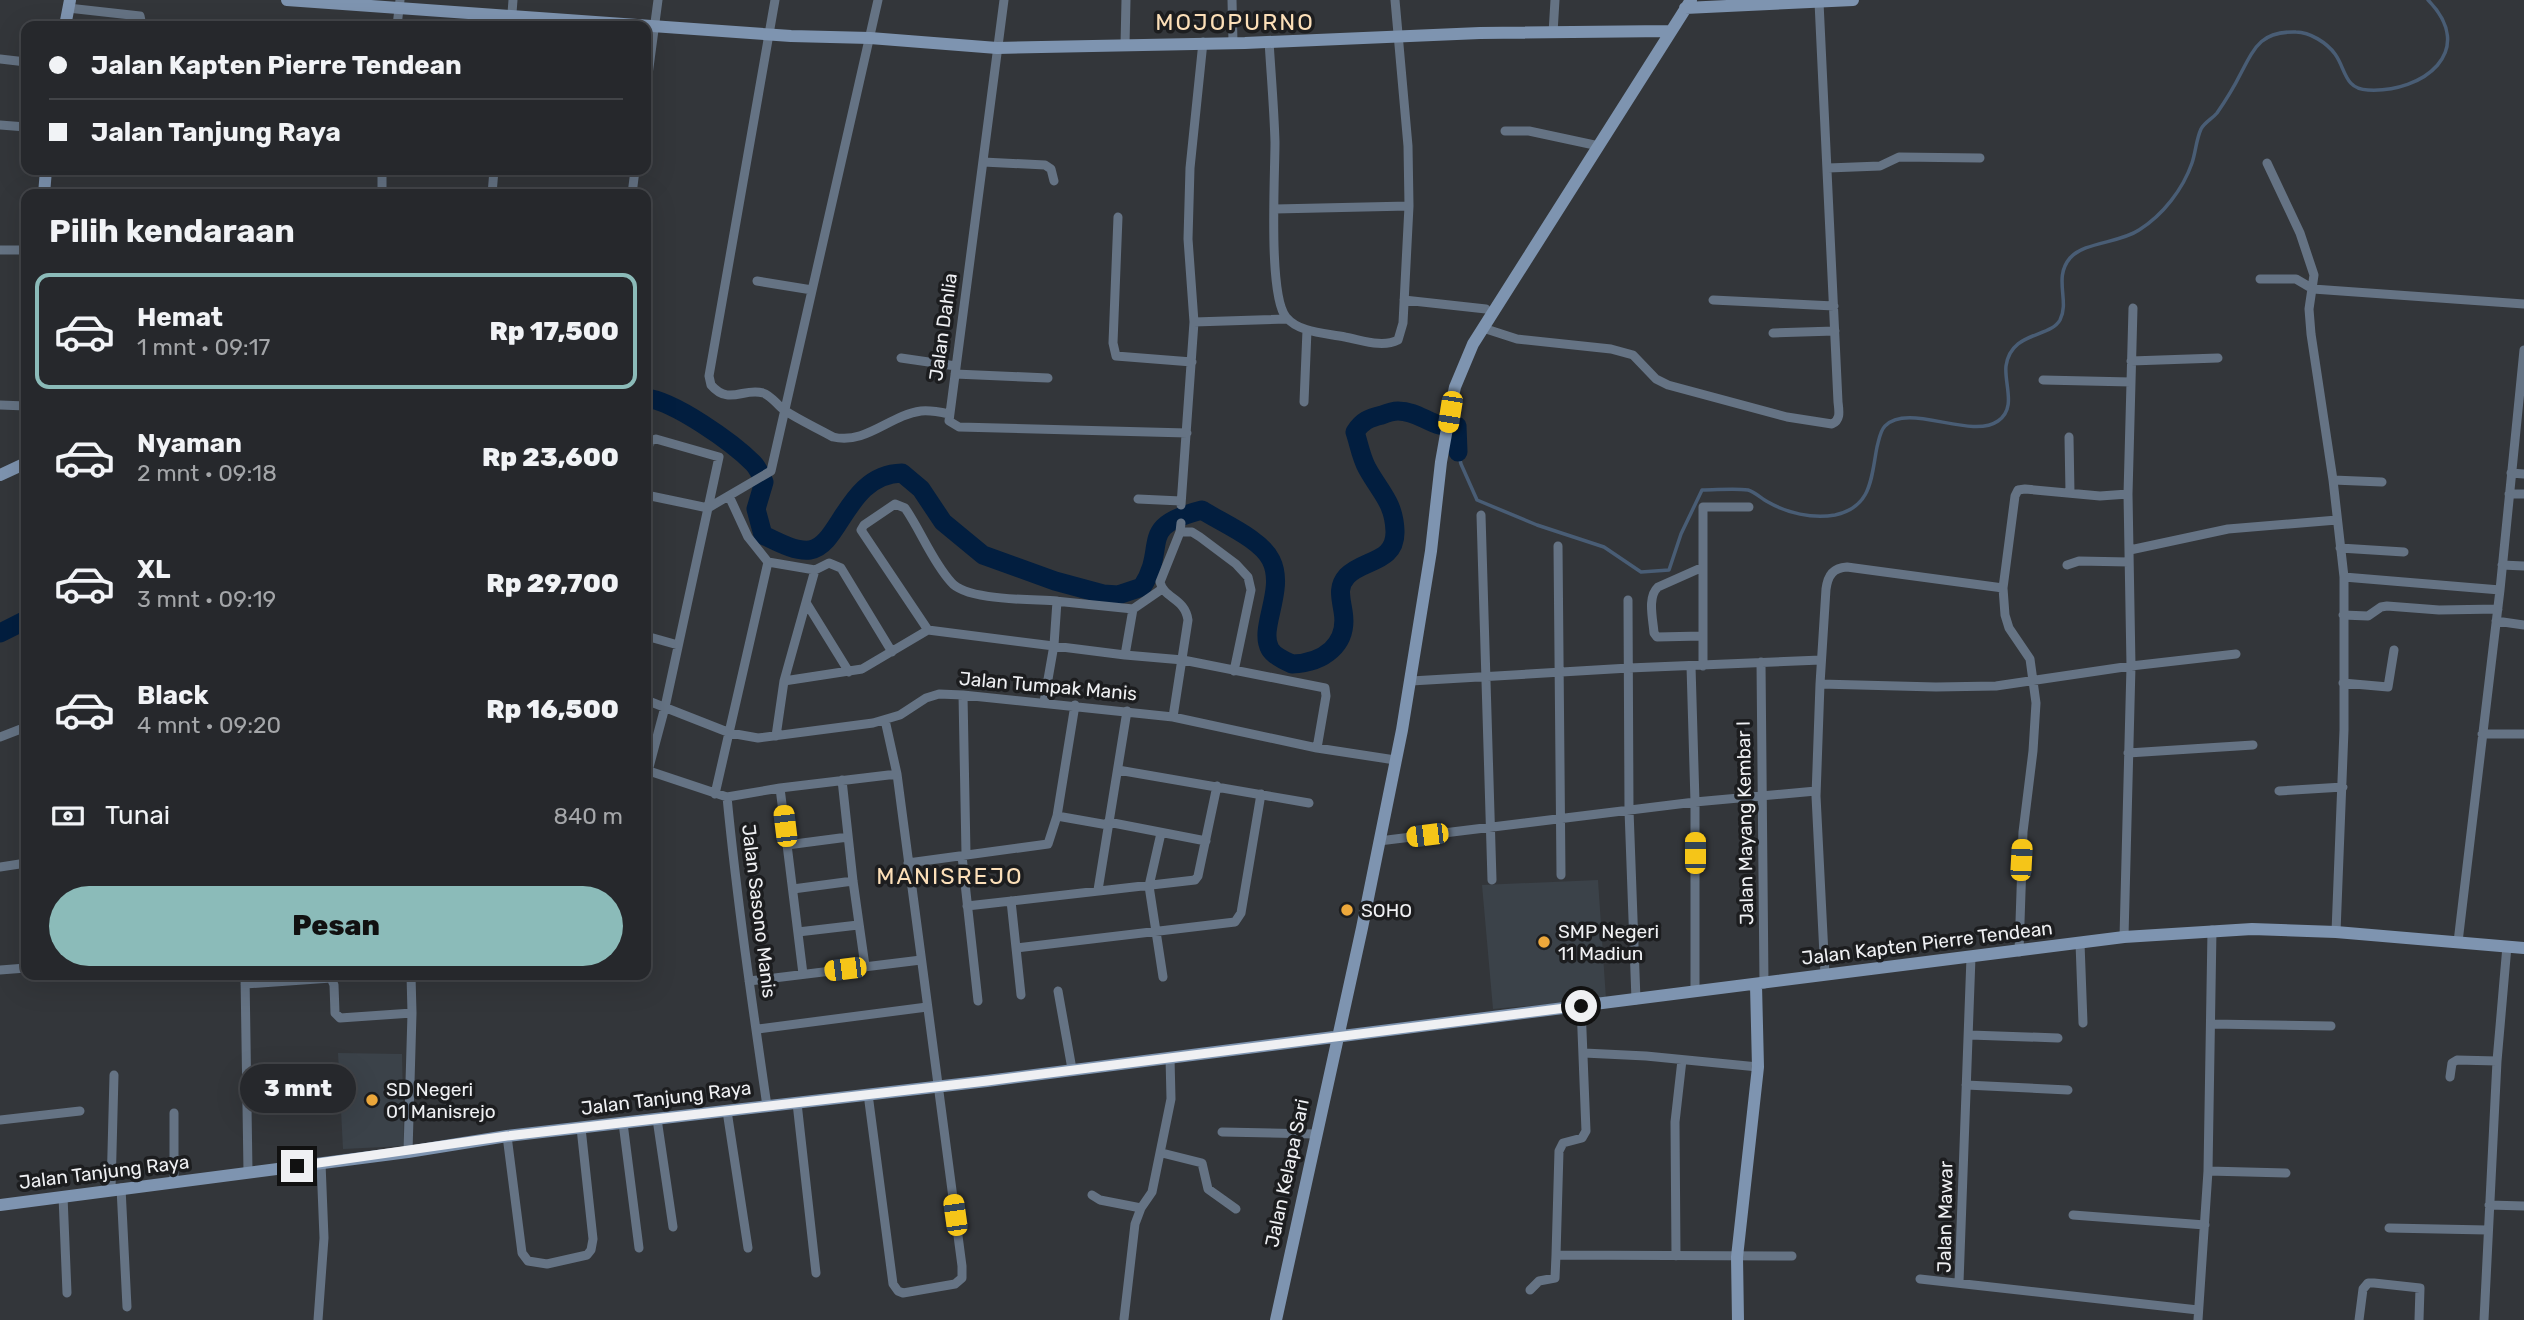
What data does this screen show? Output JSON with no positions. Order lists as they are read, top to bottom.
{
  "streets": {
    "main road": ["Jalan Kapten Pierre Tendean", "Jalan Tanjung Raya", "Jalan Kelapa Sari"],
    "street": [
      "Jalan Dahlia",
      "Jalan Tumpak Manis",
      "Jalan Mayang Kembar I",
      "Jalan Sasono Manis",
      "Jalan Mawar"
    ]
  },
  "crossings": [
    ["Jalan Tumpak Manis", "Jalan Kelapa Sari"],
    ["Jalan Mayang Kembar I", "Jalan Kapten Pierre Tendean"],
    ["Jalan Sasono Manis", "Jalan Tanjung Raya"],
    ["Jalan Kapten Pierre Tendean", "Jalan Tanjung Raya"],
    ["Jalan Kapten Pierre Tendean", "Jalan Kelapa Sari"],
    ["Jalan Kapten Pierre Tendean", "Jalan Mawar"],
    ["Jalan Tanjung Raya", "Jalan Kelapa Sari"]
  ],
  "districts": ["MOJOPURNO", "MANISREJO"],
  "places": ["SOHO", "SMP Negeri 11 Madiun", "SD Negeri 01 Manisrejo"],
  "page": {
    "banner": ["Jalan Kapten Pierre Tendean", "Jalan Tanjung Raya"],
    "heading": "Pilih kendaraan",
    "list": [
      {
        "name": "Hemat",
        "note": "1 mnt · 09:17",
        "value": "Rp 17,500"
      },
      {
        "name": "Nyaman",
        "note": "2 mnt · 09:18",
        "value": "Rp 23,600"
      },
      {
        "name": "XL",
        "note": "3 mnt · 09:19",
        "value": "Rp 29,700"
      },
      {
        "name": "Black",
        "note": "4 mnt · 09:20",
        "value": "Rp 16,500"
      }
    ],
    "pay": ["Tunai", "840 m"],
    "buttons": "Pesan",
    "bubble": "3 mnt"
  }
}
